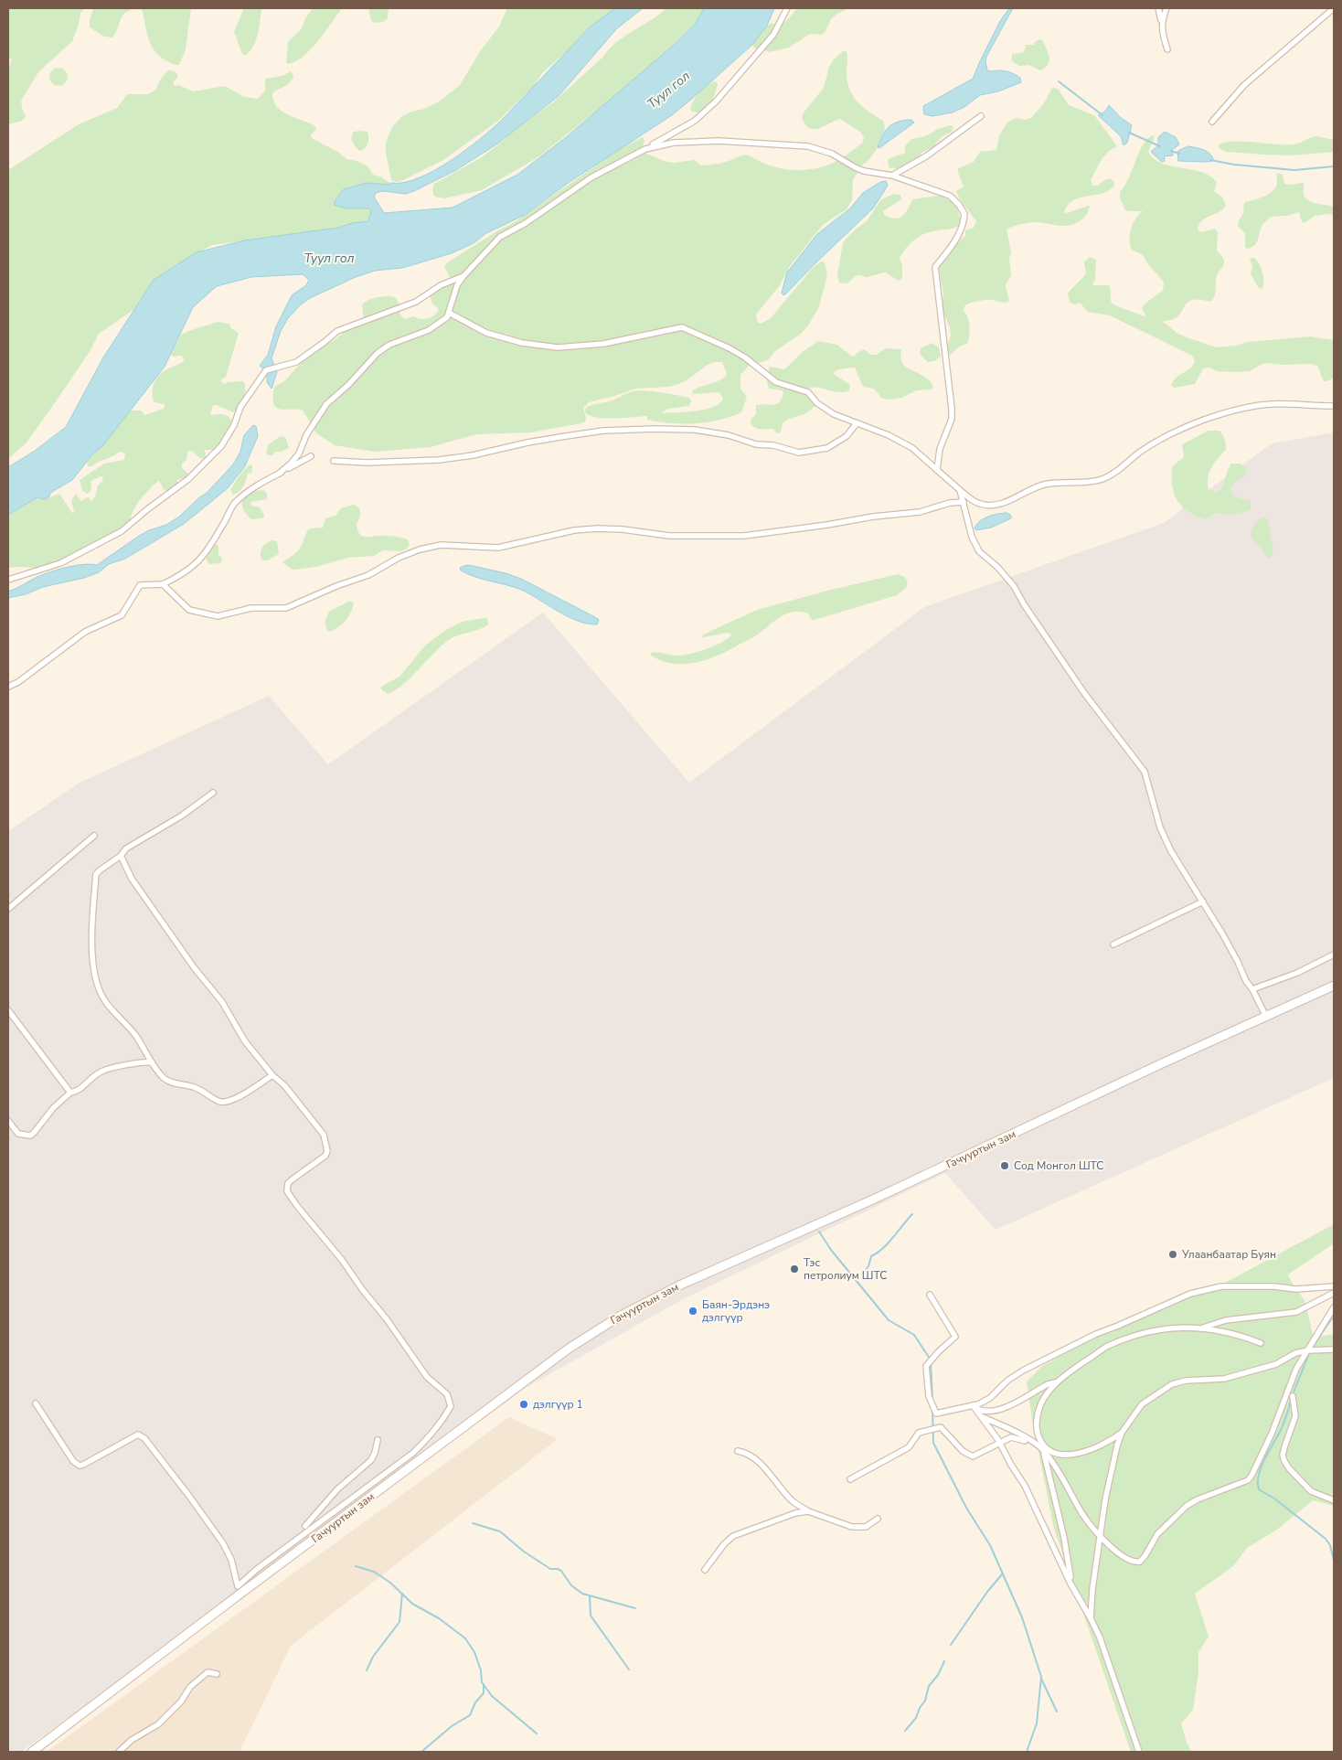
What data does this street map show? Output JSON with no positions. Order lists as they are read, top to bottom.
{
  "streets": {
    "main road": ["Гачууртын зам"]
  },
  "water": ["Туул гол"],
  "places": [
    "Сод Монгол ШТС",
    "Улаанбаатар Буян",
    "Тэс петролиум ШТС",
    "Баян-Эрдэнэ дэлгүүр",
    "дэлгүүр 1"
  ]
}
